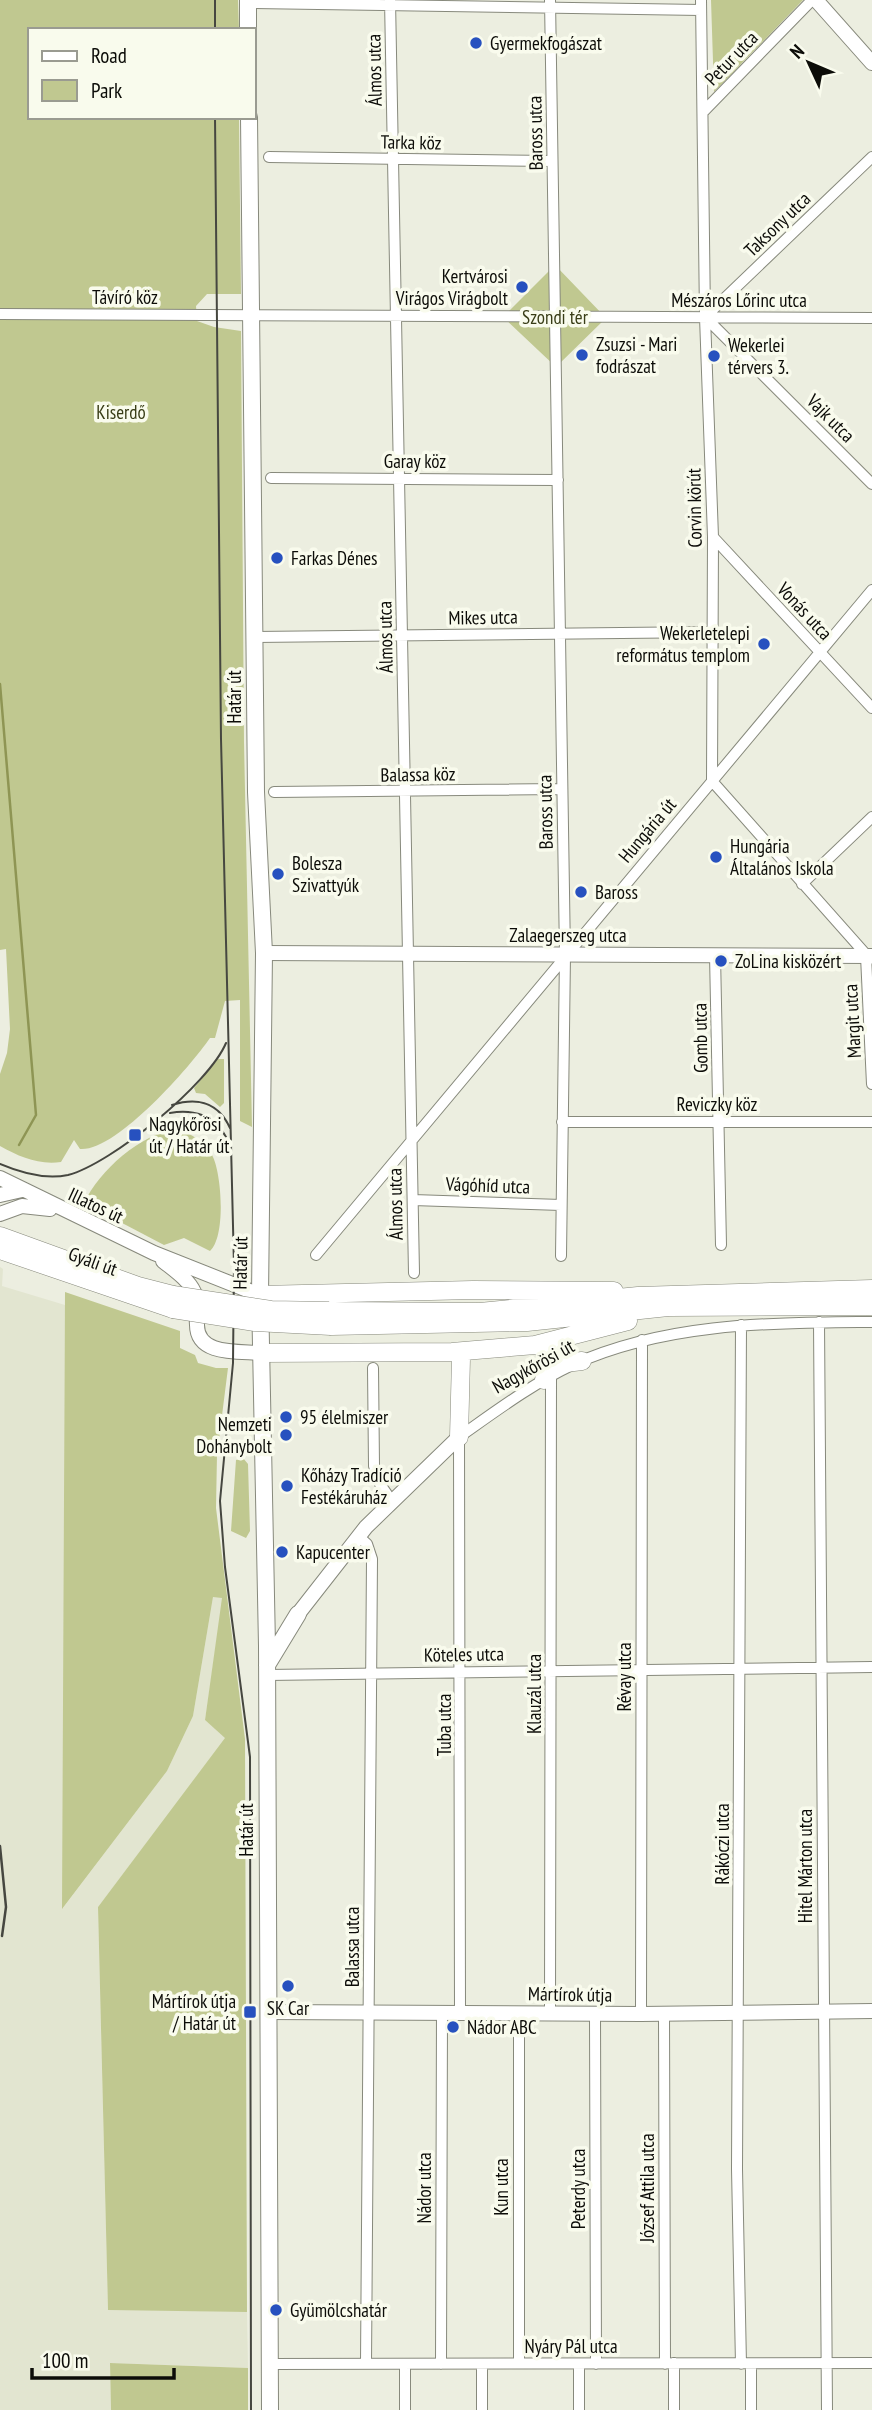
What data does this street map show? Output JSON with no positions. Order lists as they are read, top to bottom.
{
  "streets": {
    "main road": ["Határ út", "Gyáli út", "Nagykőrösi út"],
    "street": [
      "Petur utca",
      "Álmos utca",
      "Baross utca",
      "Tarka köz",
      "Taksony utca",
      "Távíró köz",
      "Mészáros Lőrinc utca",
      "Vajk utca",
      "Garay köz",
      "Corvin körút",
      "Vonás utca",
      "Mikes utca",
      "Balassa köz",
      "Hungária út",
      "Zalaegerszeg utca",
      "Margit utca",
      "Gomb utca",
      "Reviczky köz",
      "Vágóhíd utca",
      "Illatos út",
      "Köteles utca",
      "Révay utca",
      "Klauzál utca",
      "Tuba utca",
      "Rákóczi utca",
      "Hitel Márton utca",
      "Balassa utca",
      "Mártírok útja",
      "Kun utca",
      "Nádor utca",
      "József Attila utca",
      "Peterdy utca",
      "Nyáry Pál utca"
    ]
  },
  "crossings": [
    ["Petur utca", "Corvin körút"],
    ["Álmos utca", "Tarka köz"],
    ["Álmos utca", "Garay köz"],
    ["Álmos utca", "Mikes utca"],
    ["Álmos utca", "Balassa köz"],
    ["Álmos utca", "Hungária út"],
    ["Álmos utca", "Zalaegerszeg utca"],
    ["Álmos utca", "Vágóhíd utca"],
    ["Baross utca", "Tarka köz"],
    ["Baross utca", "Mészáros Lőrinc utca"],
    ["Baross utca", "Garay köz"],
    ["Baross utca", "Mikes utca"],
    ["Baross utca", "Balassa köz"],
    ["Baross utca", "Hungária út"],
    ["Baross utca", "Zalaegerszeg utca"],
    ["Baross utca", "Reviczky köz"],
    ["Baross utca", "Vágóhíd utca"],
    ["Taksony utca", "Mészáros Lőrinc utca"],
    ["Taksony utca", "Vajk utca"],
    ["Taksony utca", "Corvin körút"],
    ["Távíró köz", "Határ út"],
    ["Mészáros Lőrinc utca", "Vajk utca"],
    ["Mészáros Lőrinc utca", "Corvin körút"],
    ["Vajk utca", "Corvin körút"],
    ["Corvin körút", "Vonás utca"],
    ["Corvin körút", "Mikes utca"],
    ["Corvin körút", "Hungária út"],
    ["Vonás utca", "Hungária út"],
    ["Mikes utca", "Határ út"],
    ["Határ út", "Zalaegerszeg utca"],
    ["Határ út", "Illatos út"],
    ["Határ út", "Köteles utca"],
    ["Határ út", "Mártírok útja"],
    ["Határ út", "Nyáry Pál utca"],
    ["Hungária út", "Zalaegerszeg utca"],
    ["Zalaegerszeg utca", "Margit utca"],
    ["Zalaegerszeg utca", "Gomb utca"],
    ["Gomb utca", "Reviczky köz"],
    ["Gyáli út", "Nagykőrösi út"],
    ["Nagykőrösi út", "Révay utca"],
    ["Nagykőrösi út", "Klauzál utca"],
    ["Nagykőrösi út", "Tuba utca"],
    ["Nagykőrösi út", "Rákóczi utca"],
    ["Nagykőrösi út", "Hitel Márton utca"],
    ["Nagykőrösi út", "Balassa utca"],
    ["Köteles utca", "Révay utca"],
    ["Köteles utca", "Klauzál utca"],
    ["Köteles utca", "Tuba utca"],
    ["Köteles utca", "Rákóczi utca"],
    ["Köteles utca", "Hitel Márton utca"],
    ["Köteles utca", "Balassa utca"],
    ["Révay utca", "Mártírok útja"],
    ["Klauzál utca", "Mártírok útja"],
    ["Tuba utca", "Mártírok útja"],
    ["Rákóczi utca", "Mártírok útja"],
    ["Rákóczi utca", "Nyáry Pál utca"],
    ["Hitel Márton utca", "Mártírok útja"],
    ["Hitel Márton utca", "Nyáry Pál utca"],
    ["Balassa utca", "Mártírok útja"],
    ["Balassa utca", "Nyáry Pál utca"],
    ["Mártírok útja", "Kun utca"],
    ["Mártírok útja", "Nádor utca"],
    ["Mártírok útja", "József Attila utca"],
    ["Mártírok útja", "Peterdy utca"],
    ["Kun utca", "Nyáry Pál utca"],
    ["Nádor utca", "Nyáry Pál utca"],
    ["József Attila utca", "Nyáry Pál utca"],
    ["Peterdy utca", "Nyáry Pál utca"]
  ],
  "parks": ["Szondi tér", "Kiserdő"],
  "places": {
    "other": [
      "Gyermekfogászat",
      "Kertvárosi Virágos Virágbolt",
      "Zsuzsi - Mari fodrászat",
      "Wekerlei térvers 3.",
      "Farkas Dénes",
      "Wekerletelepi református templom",
      "Hungária Általános Iskola",
      "Bolesza Szivattyúk",
      "Baross",
      "ZoLina kisközért",
      "95 élelmiszer",
      "Nemzeti Dohánybolt",
      "Kőházy Tradíció Festékáruház",
      "Kapucenter",
      "SK Car",
      "Nádor ABC",
      "Gyümölcshatár"
    ],
    "transit": ["Nagykőrösi út / Határ út", "Mártírok útja / Határ út"]
  },
  "legend": ["Road", "Park"],
  "scale_bar": "100 m",
  "north": "top left"
}
